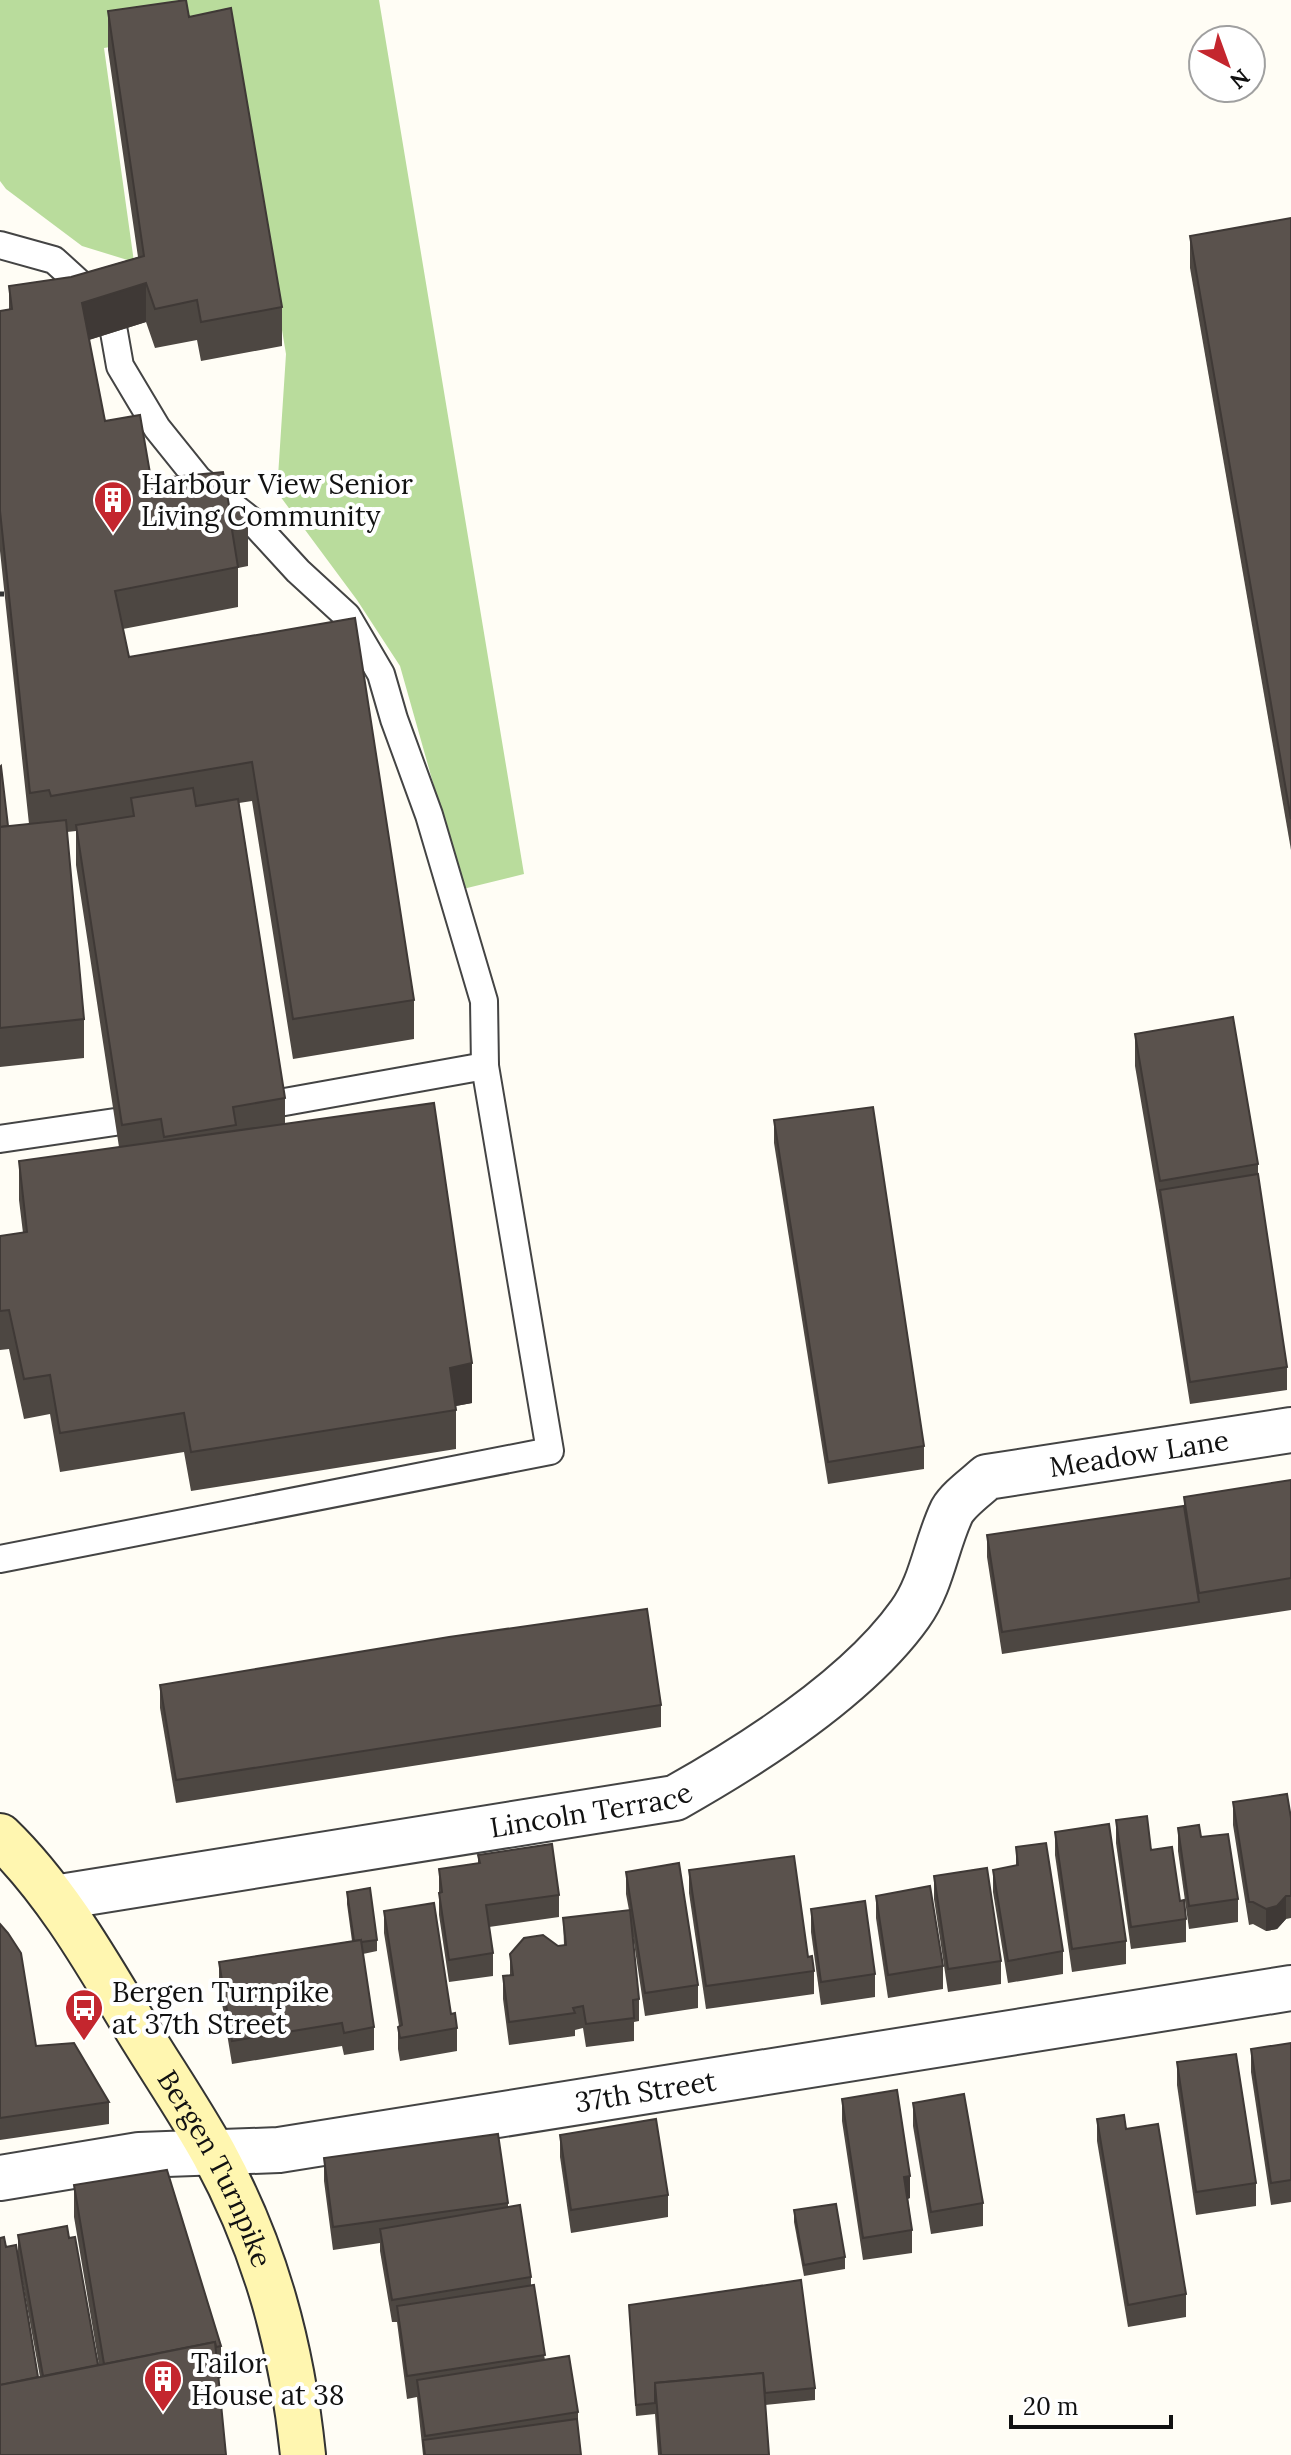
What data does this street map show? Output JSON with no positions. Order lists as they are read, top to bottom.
{
  "streets": {
    "main road": ["Bergen Turnpike"],
    "street": ["Meadow Lane", "Lincoln Terrace", "37th Street"]
  },
  "crossings": [
    ["Meadow Lane", "Lincoln Terrace"],
    ["Lincoln Terrace", "Bergen Turnpike"],
    ["37th Street", "Bergen Turnpike"]
  ],
  "places": {
    "building": ["Harbour View Senior Living Community", "Tailor House at 38"],
    "bus stop": ["Bergen Turnpike at 37th Street"]
  },
  "scale_bar": "20 m",
  "north": "bottom right"
}
